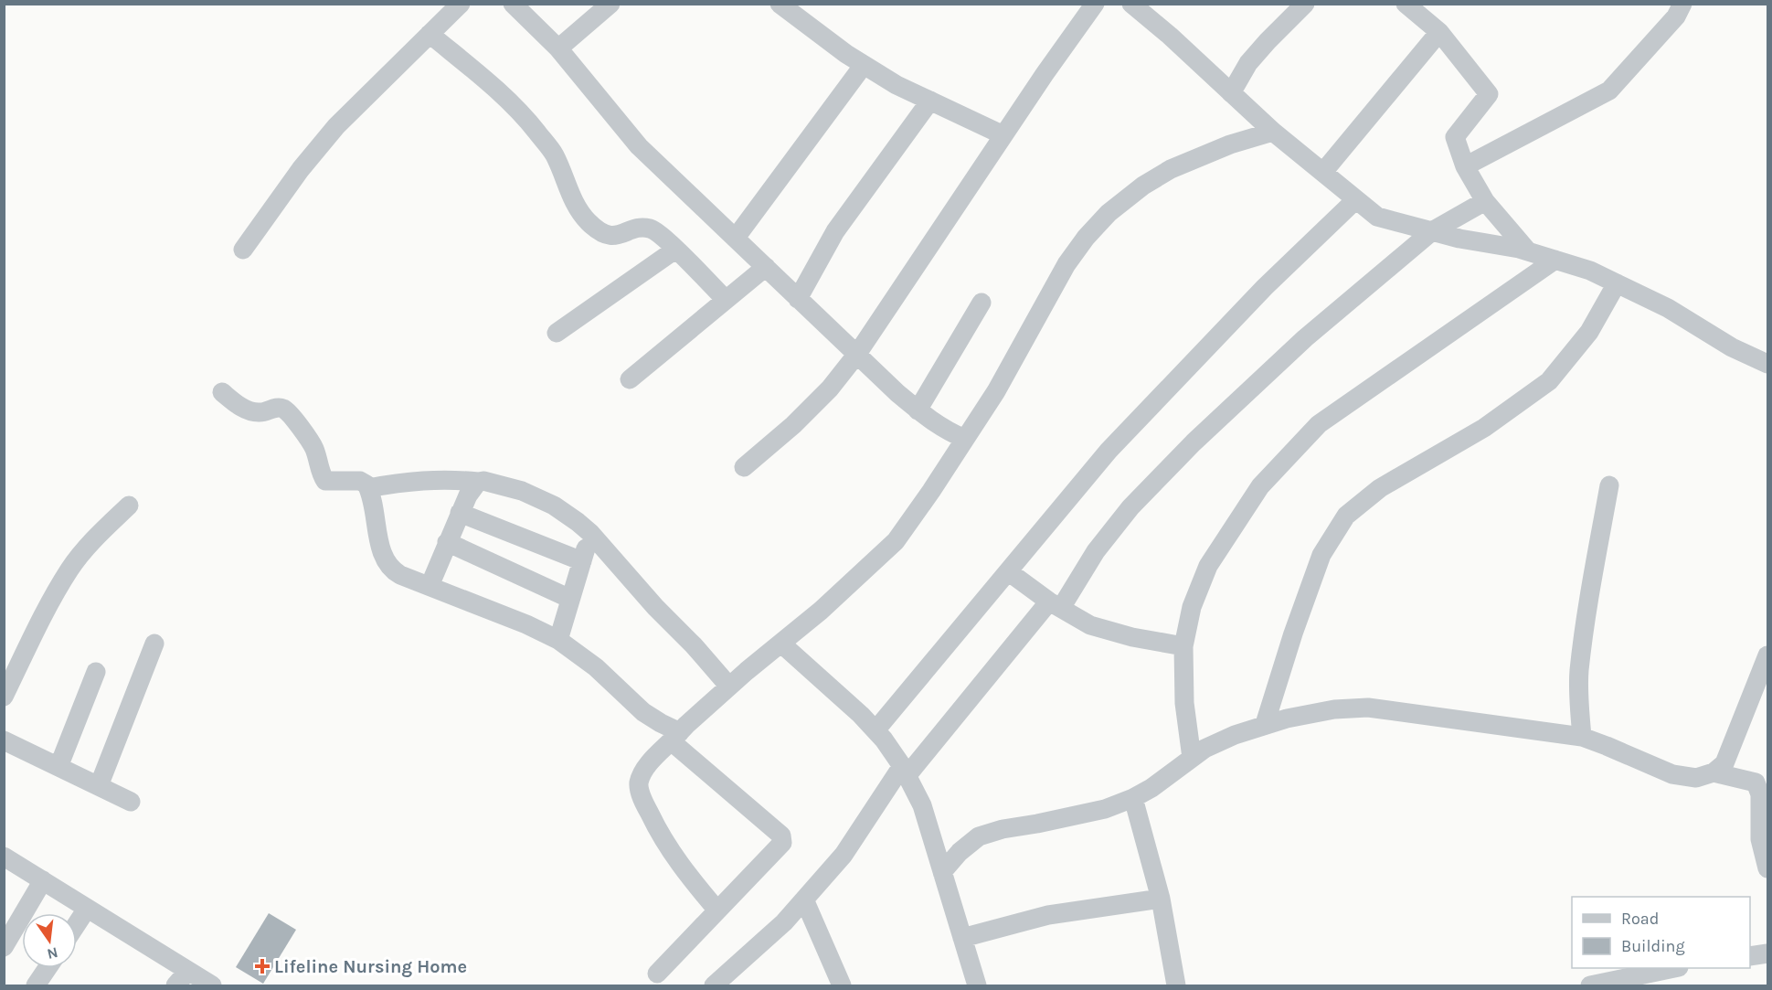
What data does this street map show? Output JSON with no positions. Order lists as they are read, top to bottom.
{
  "places": {
    "health": ["Lifeline Nursing Home"]
  },
  "legend": ["Road", "Building"],
  "north": "bottom"
}
